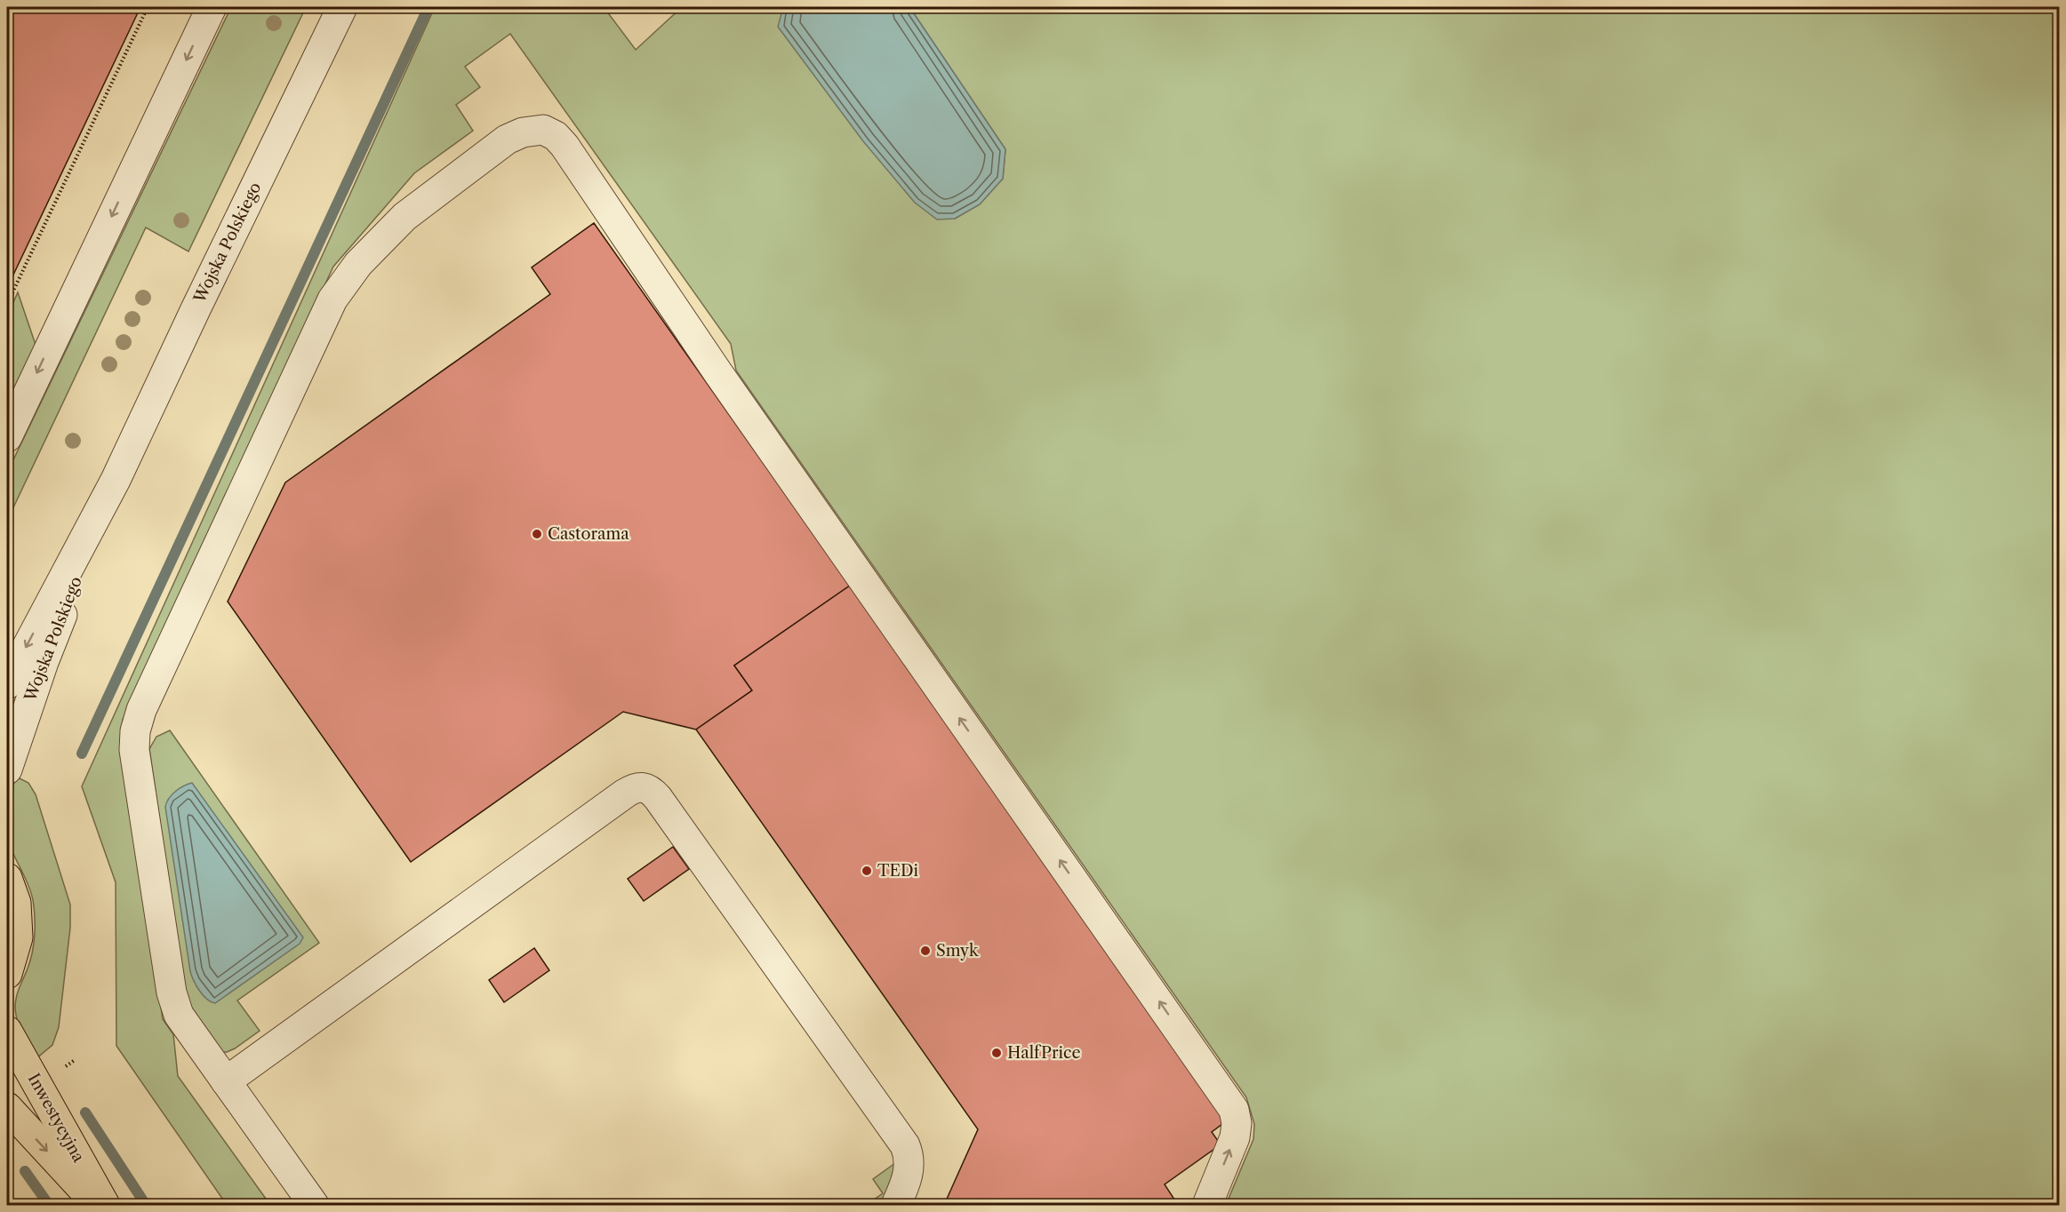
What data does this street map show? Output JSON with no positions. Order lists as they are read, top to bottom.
{
  "streets": {
    "main road": ["Inwestycyjna"],
    "street": ["Wojska Polskiego"]
  },
  "places": [
    "Castorama",
    "TEDi",
    "Smyk",
    "HalfPrice"
  ]
}
